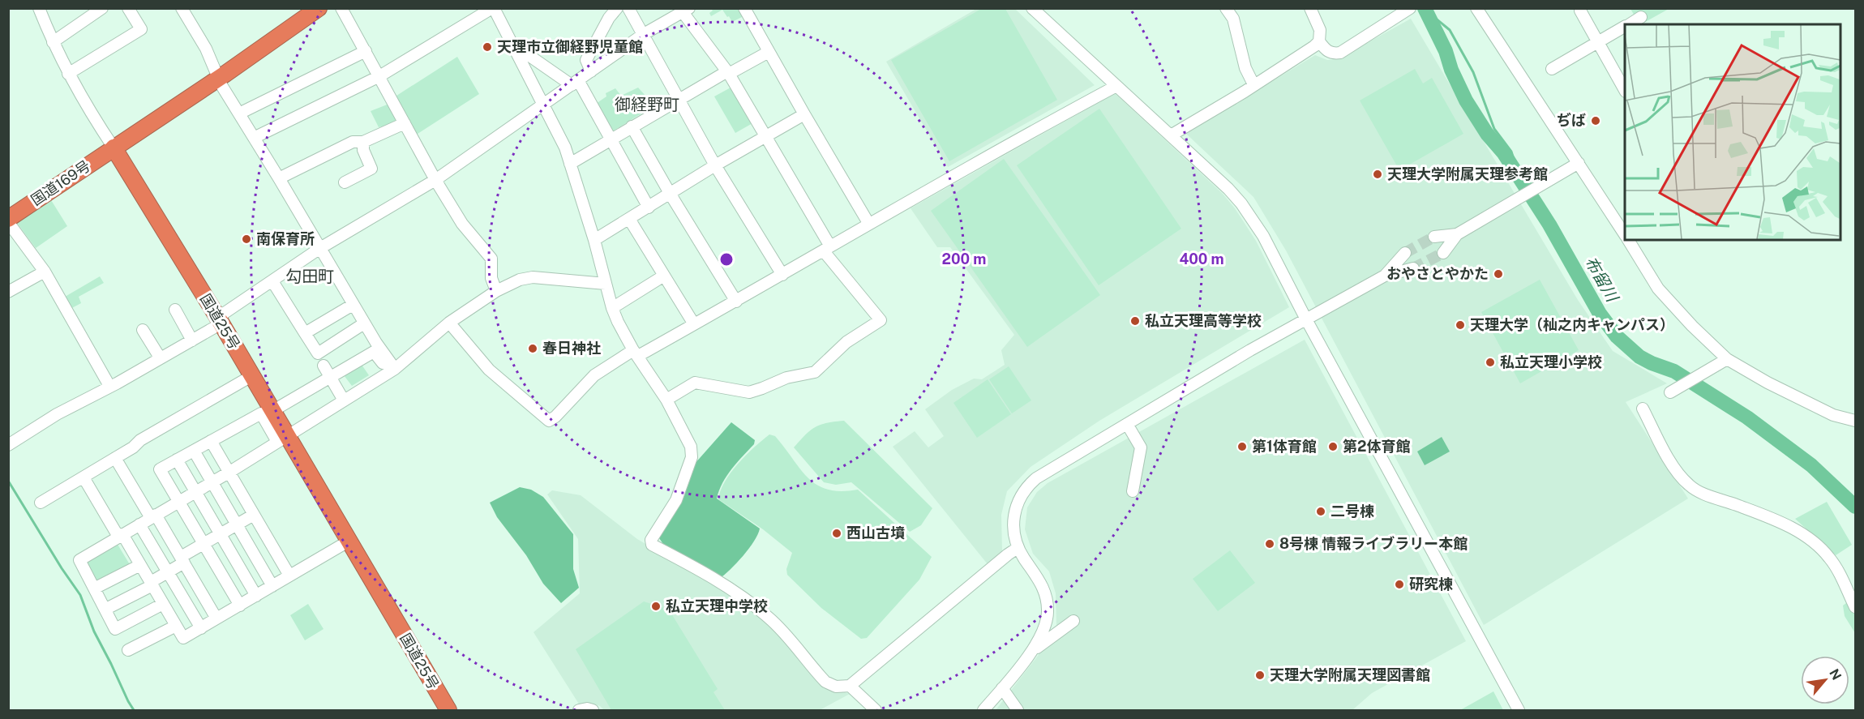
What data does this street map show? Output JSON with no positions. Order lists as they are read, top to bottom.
{
  "streets": {
    "highway": ["国道169号", "国道25号"]
  },
  "crossings": [
    ["国道169号", "国道25号"]
  ],
  "districts": ["御経野町", "勾田町"],
  "water": ["布留川"],
  "places": [
    "天理市立御経野児童館",
    "ぢば",
    "天理大学附属天理参考館",
    "南保育所",
    "おやさとやかた",
    "私立天理高等学校",
    "天理大学（杣之内キャンパス）",
    "春日神社",
    "私立天理小学校",
    "第1体育館",
    "第2体育館",
    "二号棟",
    "西山古墳",
    "8号棟 情報ライブラリー本館",
    "研究棟",
    "私立天理中学校",
    "天理大学附属天理図書館"
  ],
  "north": "top right",
  "rings": ["200 m", "400 m"]
}
